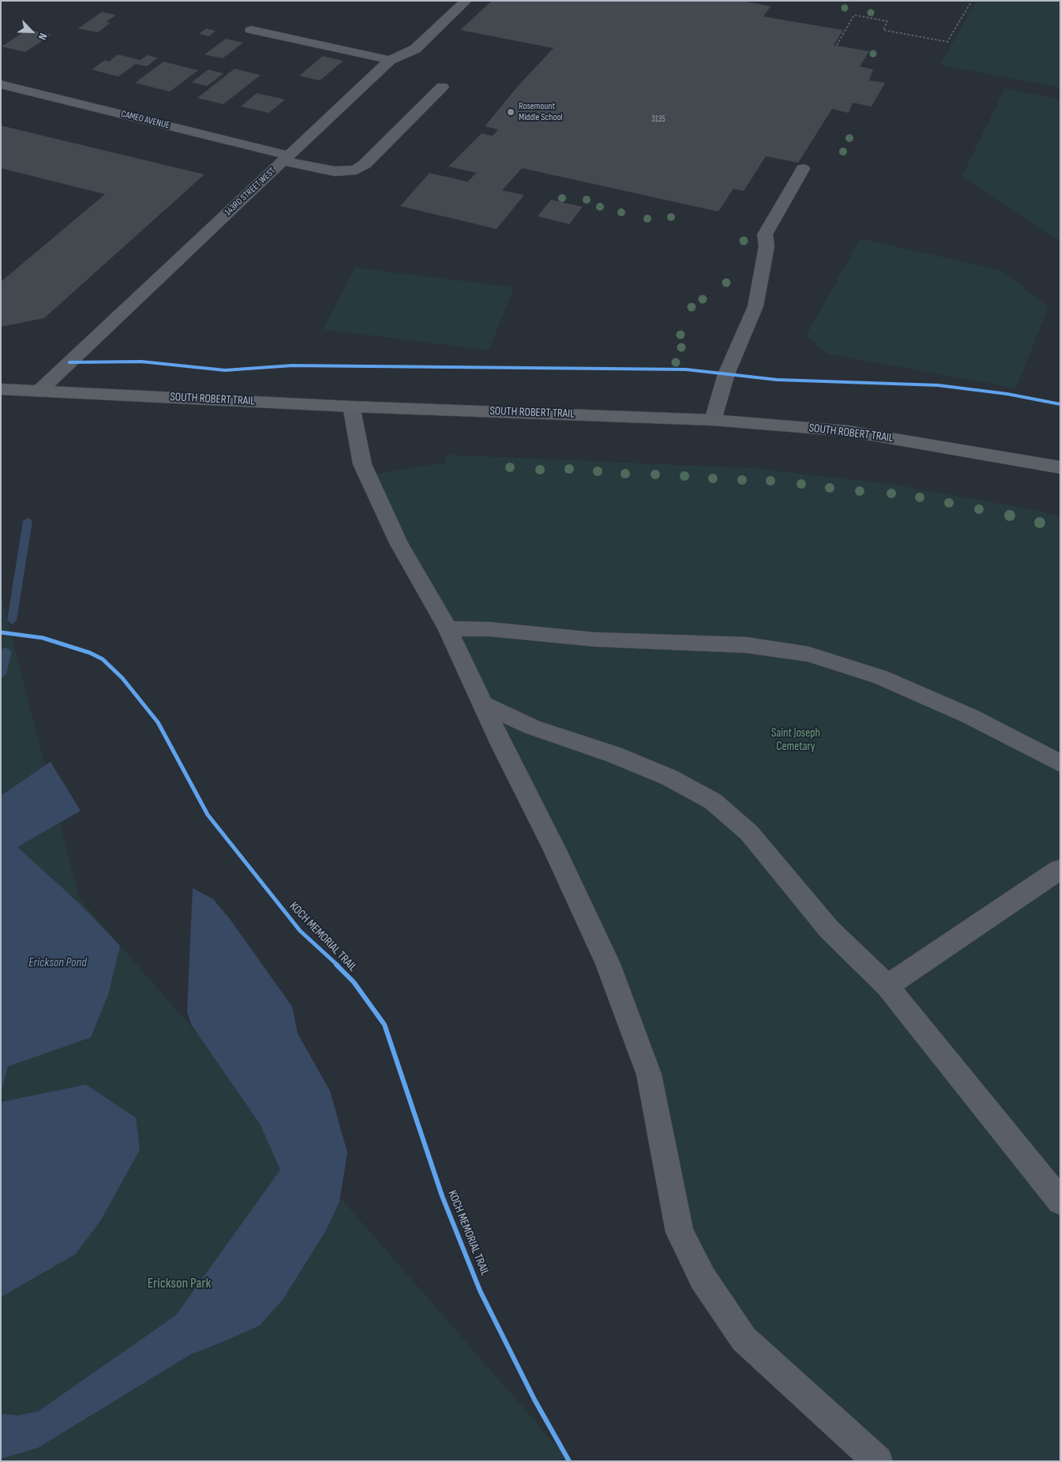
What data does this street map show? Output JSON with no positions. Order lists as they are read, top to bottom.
{
  "streets": {
    "main road": ["SOUTH ROBERT TRAIL"],
    "street": ["CAMEO AVENUE", "143RD STREET WEST"],
    "cycle path": ["KOCH MEMORIAL TRAIL"]
  },
  "crossings": [
    ["CAMEO AVENUE", "143RD STREET WEST"],
    ["143RD STREET WEST", "SOUTH ROBERT TRAIL"]
  ],
  "water": ["Erickson Pond"],
  "parks": ["Saint Joseph Cemetary", "Erickson Park"],
  "places": ["Rosemount Middle School"],
  "house_numbers": ["3135"],
  "north": "bottom right"
}
